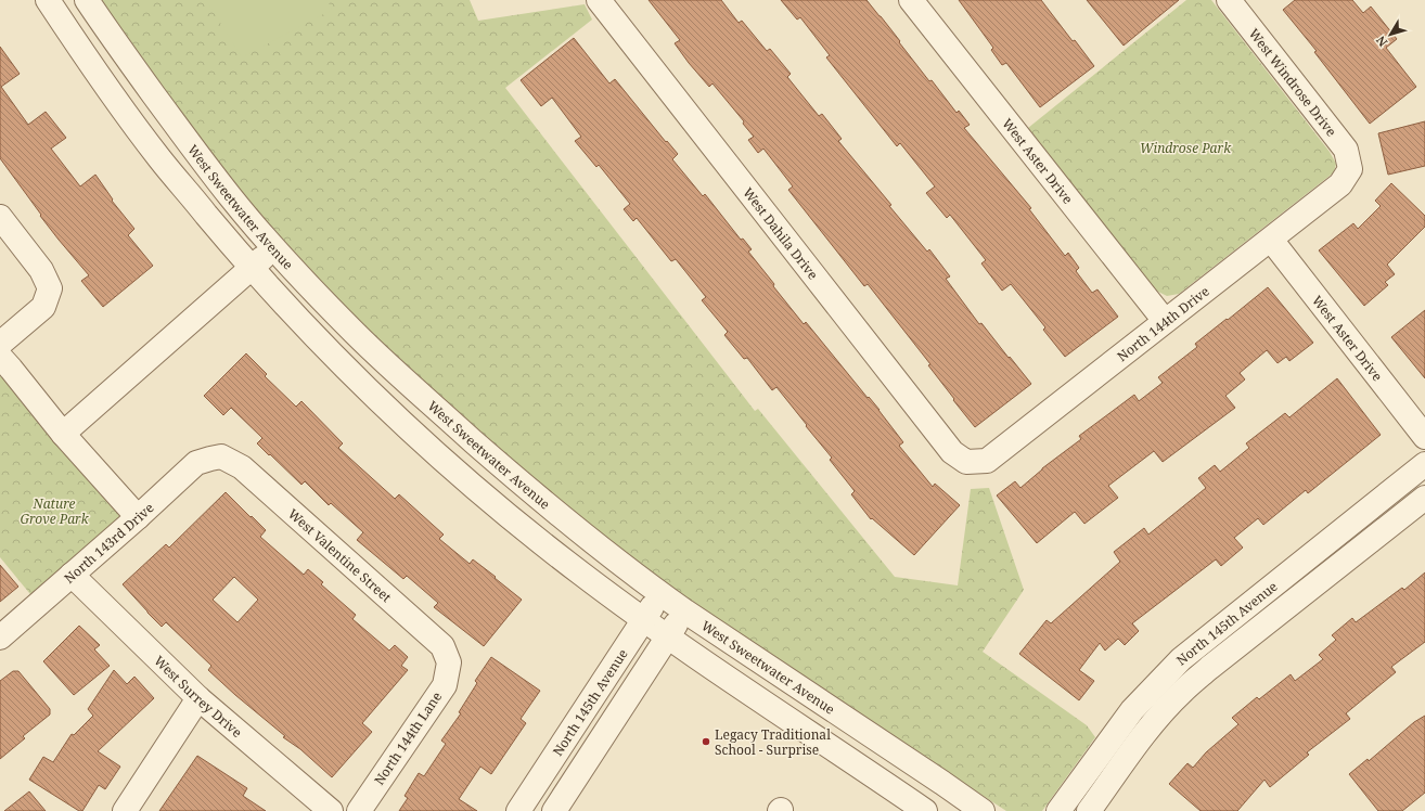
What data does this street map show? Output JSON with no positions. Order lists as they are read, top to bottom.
{
  "streets": {
    "street": [
      "West Windrose Drive",
      "West Aster Drive",
      "West Sweetwater Avenue",
      "West Dahila Drive",
      "North 144th Drive",
      "North 143rd Drive",
      "West Valentine Street",
      "North 145th Avenue",
      "West Surrey Drive",
      "North 144th Lane"
    ]
  },
  "crossings": [
    ["West Windrose Drive", "North 144th Drive"],
    ["West Aster Drive", "North 144th Drive"],
    ["West Sweetwater Avenue", "North 145th Avenue"],
    ["West Dahila Drive", "North 144th Drive"],
    ["North 143rd Drive", "West Valentine Street"],
    ["North 143rd Drive", "West Surrey Drive"],
    ["West Valentine Street", "North 144th Lane"]
  ],
  "parks": ["Windrose Park", "Nature Grove Park"],
  "places": ["Legacy Traditional School - Surprise"],
  "north": "bottom left"
}
